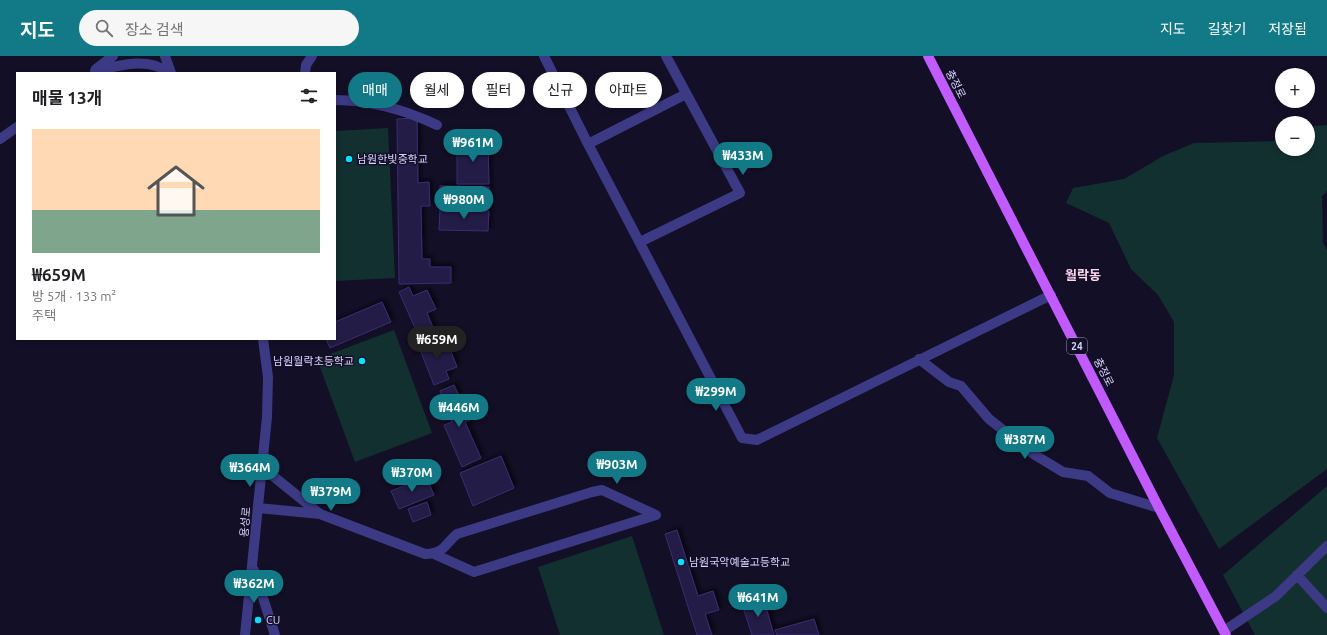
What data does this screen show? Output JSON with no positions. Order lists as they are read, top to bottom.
{
  "streets": {
    "main road": ["충정로", "24"],
    "street": ["용성로"]
  },
  "districts": ["월락동"],
  "places": [
    "남원한빛중학교",
    "남원월락초등학교",
    "남원국악예술고등학교",
    "CU"
  ],
  "page": {
    "header": "지도",
    "search": "장소 검색",
    "nav": ["지도", "길찾기", "저장됨"],
    "map_buttons": ["+", "−"],
    "chip": [
      "매매",
      "월세",
      "필터",
      "신규",
      "아파트"
    ],
    "heading": "매물 13개",
    "list": [
      {
        "name": "₩659M",
        "note": "방 5개 · 133 m² · 주택"
      }
    ],
    "price": [
      "₩961M",
      "₩433M",
      "₩980M",
      "₩659M",
      "₩299M",
      "₩446M",
      "₩387M",
      "₩903M",
      "₩364M",
      "₩370M",
      "₩379M",
      "₩362M",
      "₩641M"
    ]
  }
}
